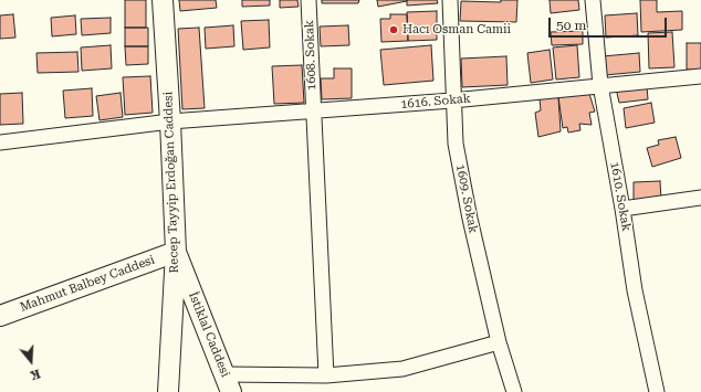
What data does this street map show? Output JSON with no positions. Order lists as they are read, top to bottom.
{
  "streets": {
    "street": [
      "1608. Sokak",
      "1616. Sokak",
      "Recep Tayyip Erdoğan Caddesi",
      "1610. Sokak",
      "1609. Sokak",
      "Mahmut Balbey Caddesi",
      "İstiklal Caddesi"
    ]
  },
  "crossings": [
    ["1608. Sokak", "1616. Sokak"],
    ["1616. Sokak", "Recep Tayyip Erdoğan Caddesi"],
    ["1616. Sokak", "1610. Sokak"],
    ["1616. Sokak", "1609. Sokak"],
    ["Recep Tayyip Erdoğan Caddesi", "Mahmut Balbey Caddesi"],
    ["Recep Tayyip Erdoğan Caddesi", "İstiklal Caddesi"],
    ["Mahmut Balbey Caddesi", "İstiklal Caddesi"]
  ],
  "places": ["Hacı Osman Camii"],
  "scale_bar": "50 m",
  "north": "bottom"
}
